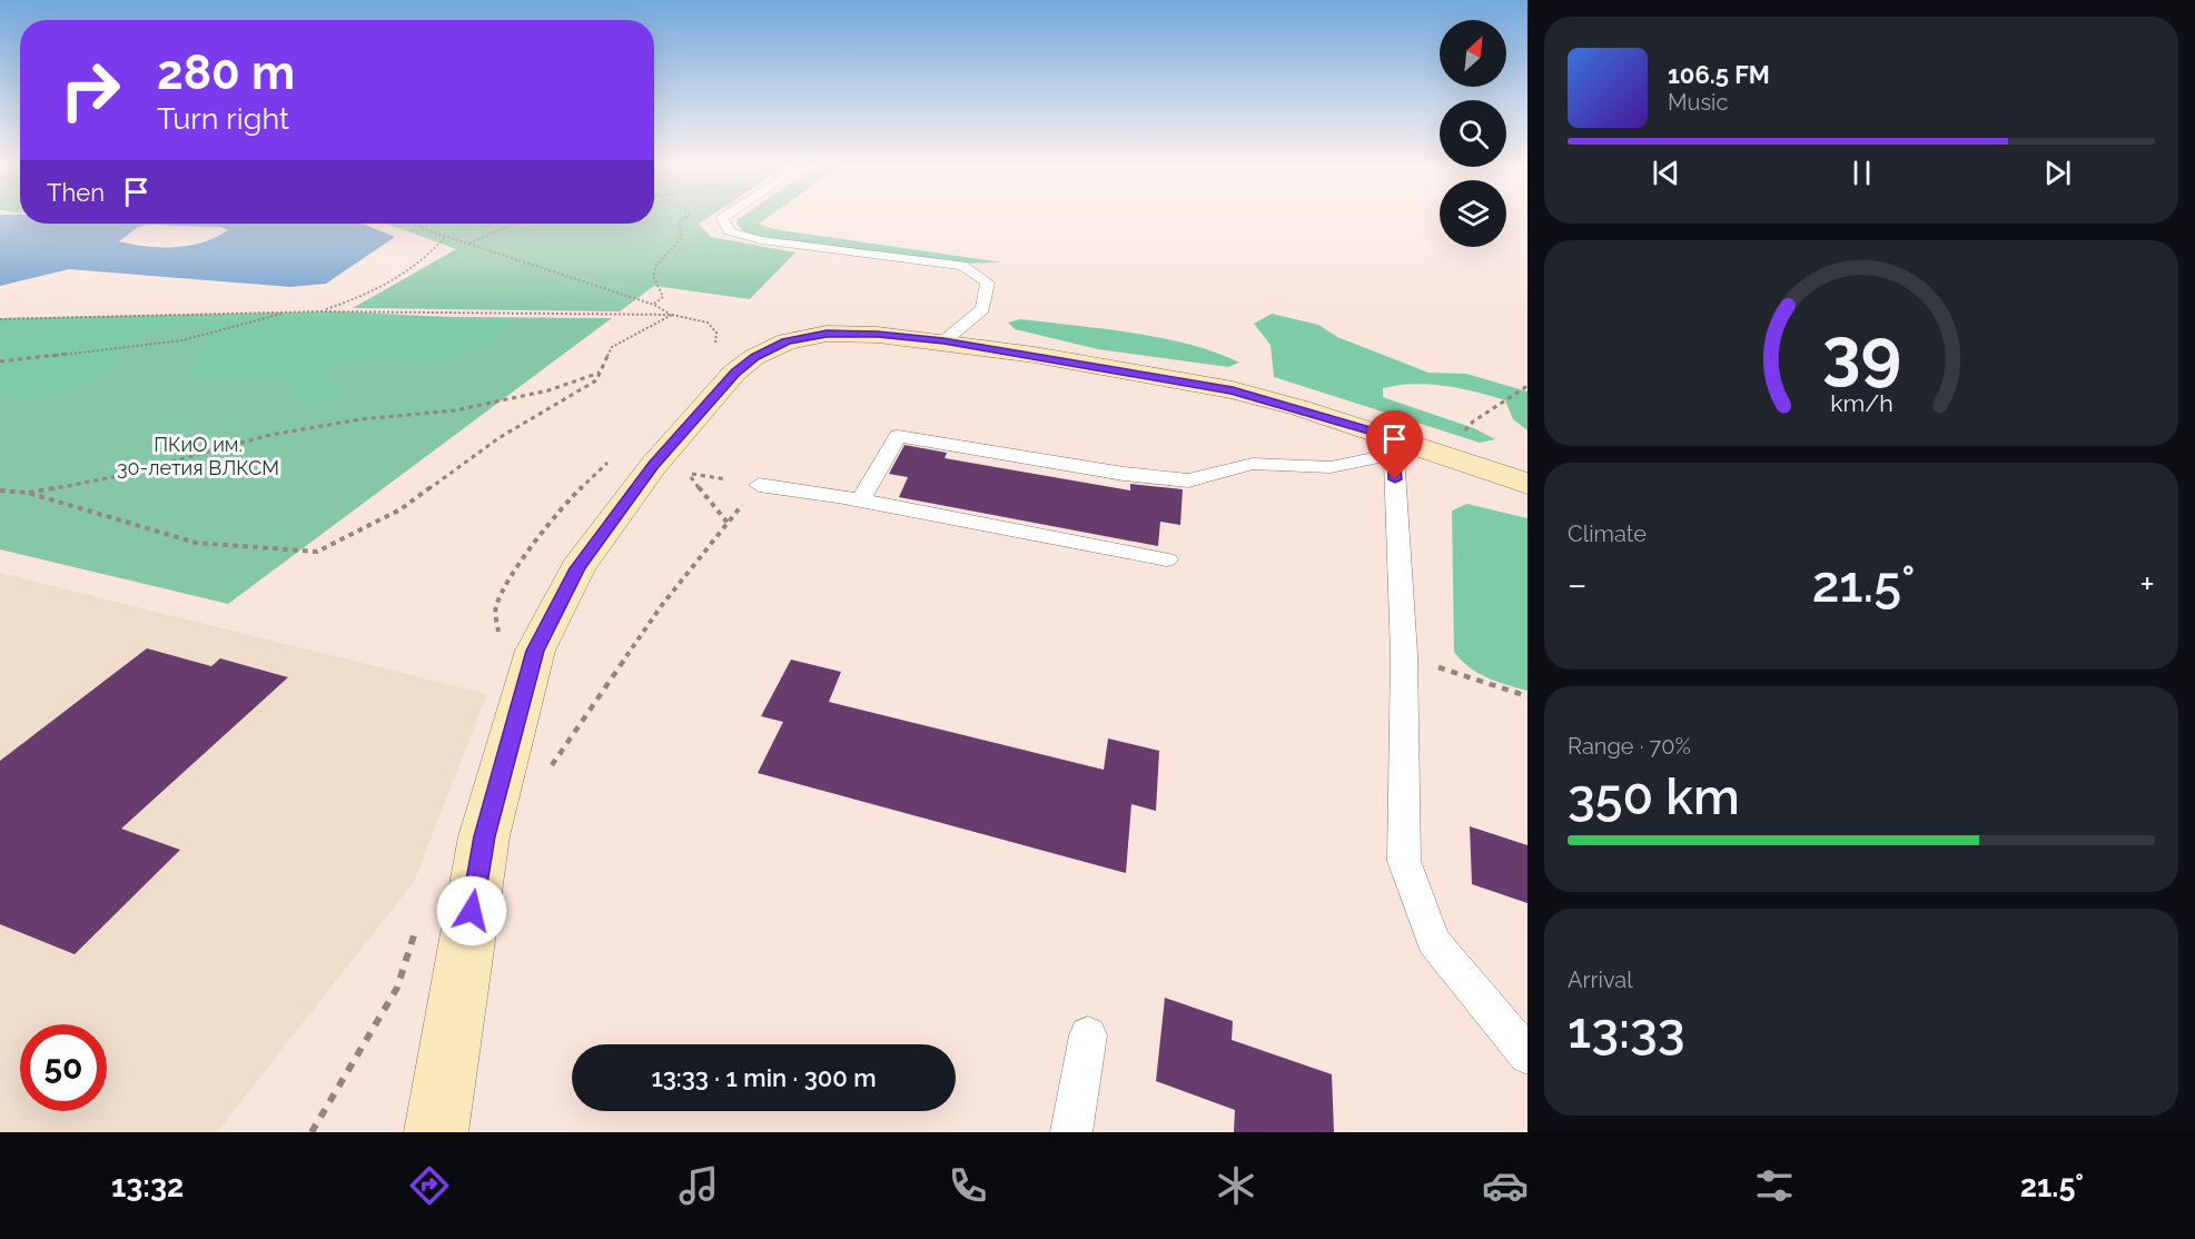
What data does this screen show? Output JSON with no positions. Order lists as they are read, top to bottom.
{
  "parks": ["ПКиО им. 30-летия ВЛКСМ"],
  "north": "top right",
  "page": {
    "turn": ["280 m", "Turn right"],
    "song": ["106.5 FM", "Music"],
    "then": "Then",
    "tile": [
      "Climate",
      ["Range · 70%", "350 km"],
      ["Arrival", "13:33"]
    ],
    "heat": ["−", "21.5°", "+"],
    "limit": "50",
    "trip": "13:33 · 1 min · 300 m",
    "tabs": ["13:32", "21.5°"],
    "gauge": ["39", "km/h"]
  }
}
